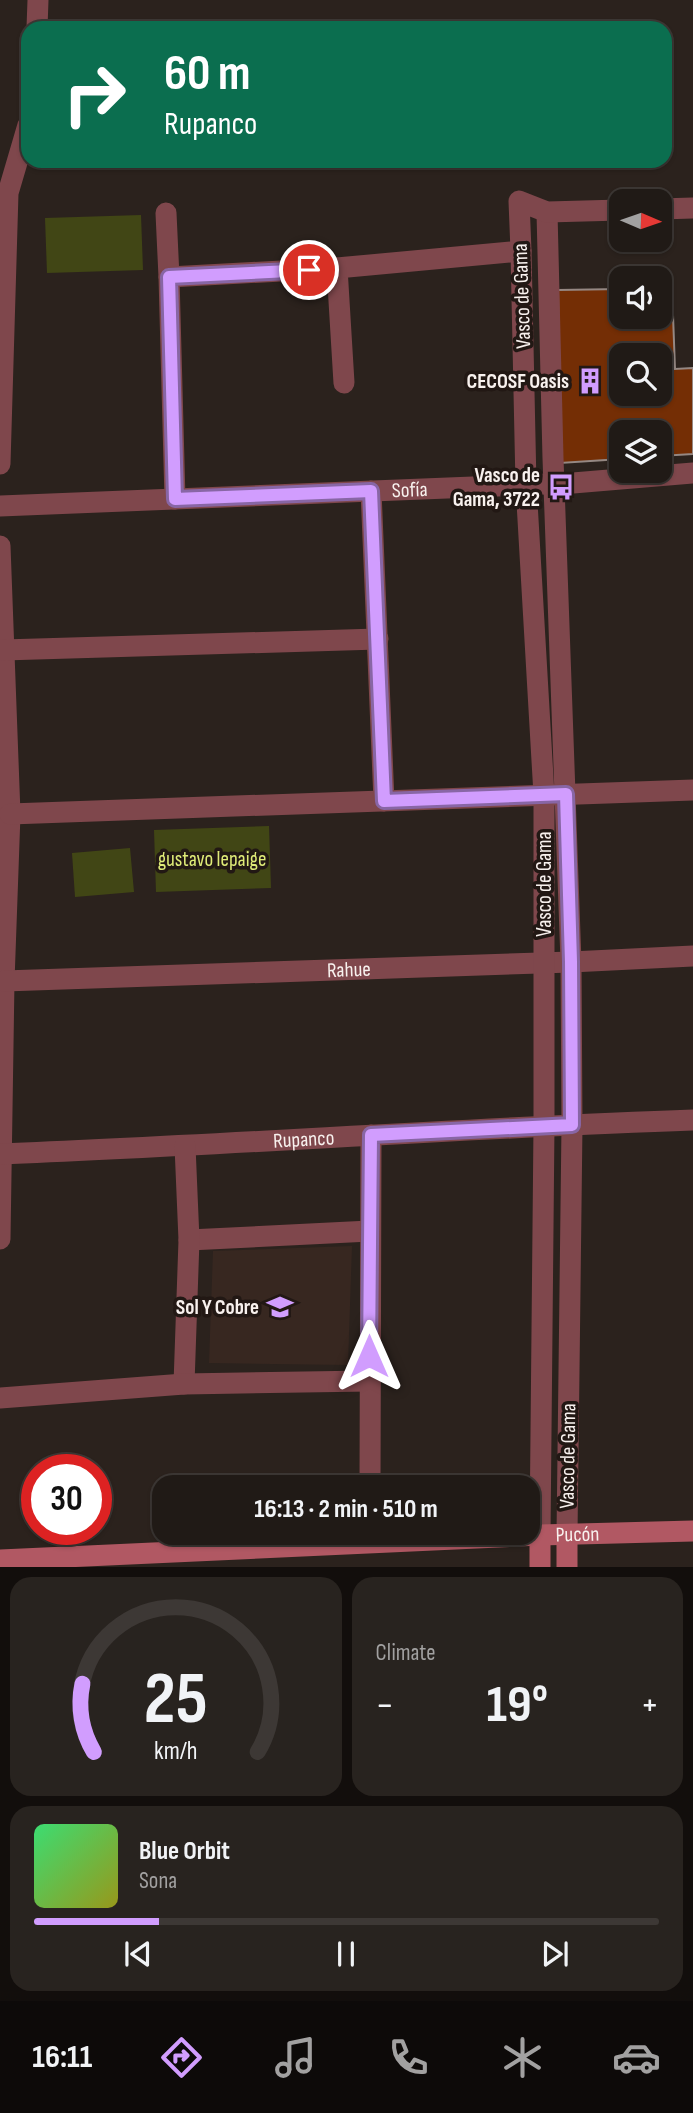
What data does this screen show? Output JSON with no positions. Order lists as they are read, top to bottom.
{
  "streets": {
    "street": [
      "Vasco de Gama",
      "Sofía",
      "Rahue",
      "Rupanco",
      "Pucón"
    ]
  },
  "crossings": [
    ["Vasco de Gama", "Sofía"],
    ["Vasco de Gama", "Rahue"],
    ["Vasco de Gama", "Rupanco"],
    ["Vasco de Gama", "Pucón"]
  ],
  "parks": ["gustavo lepaige"],
  "places": {
    "building": ["CECOSF Oasis"],
    "bus stop": ["Vasco de Gama, 3722"],
    "school or university": ["Sol Y Cobre"]
  },
  "north": "right",
  "page": {
    "turn": ["60 m", "Rupanco"],
    "limit": "30",
    "trip": "16:13 · 2 min · 510 m",
    "tile": "Climate",
    "heat": ["−", "19°", "+"],
    "song": ["Blue Orbit", "Sona"],
    "tabs": "16:11",
    "gauge": ["25", "km/h"]
  }
}
